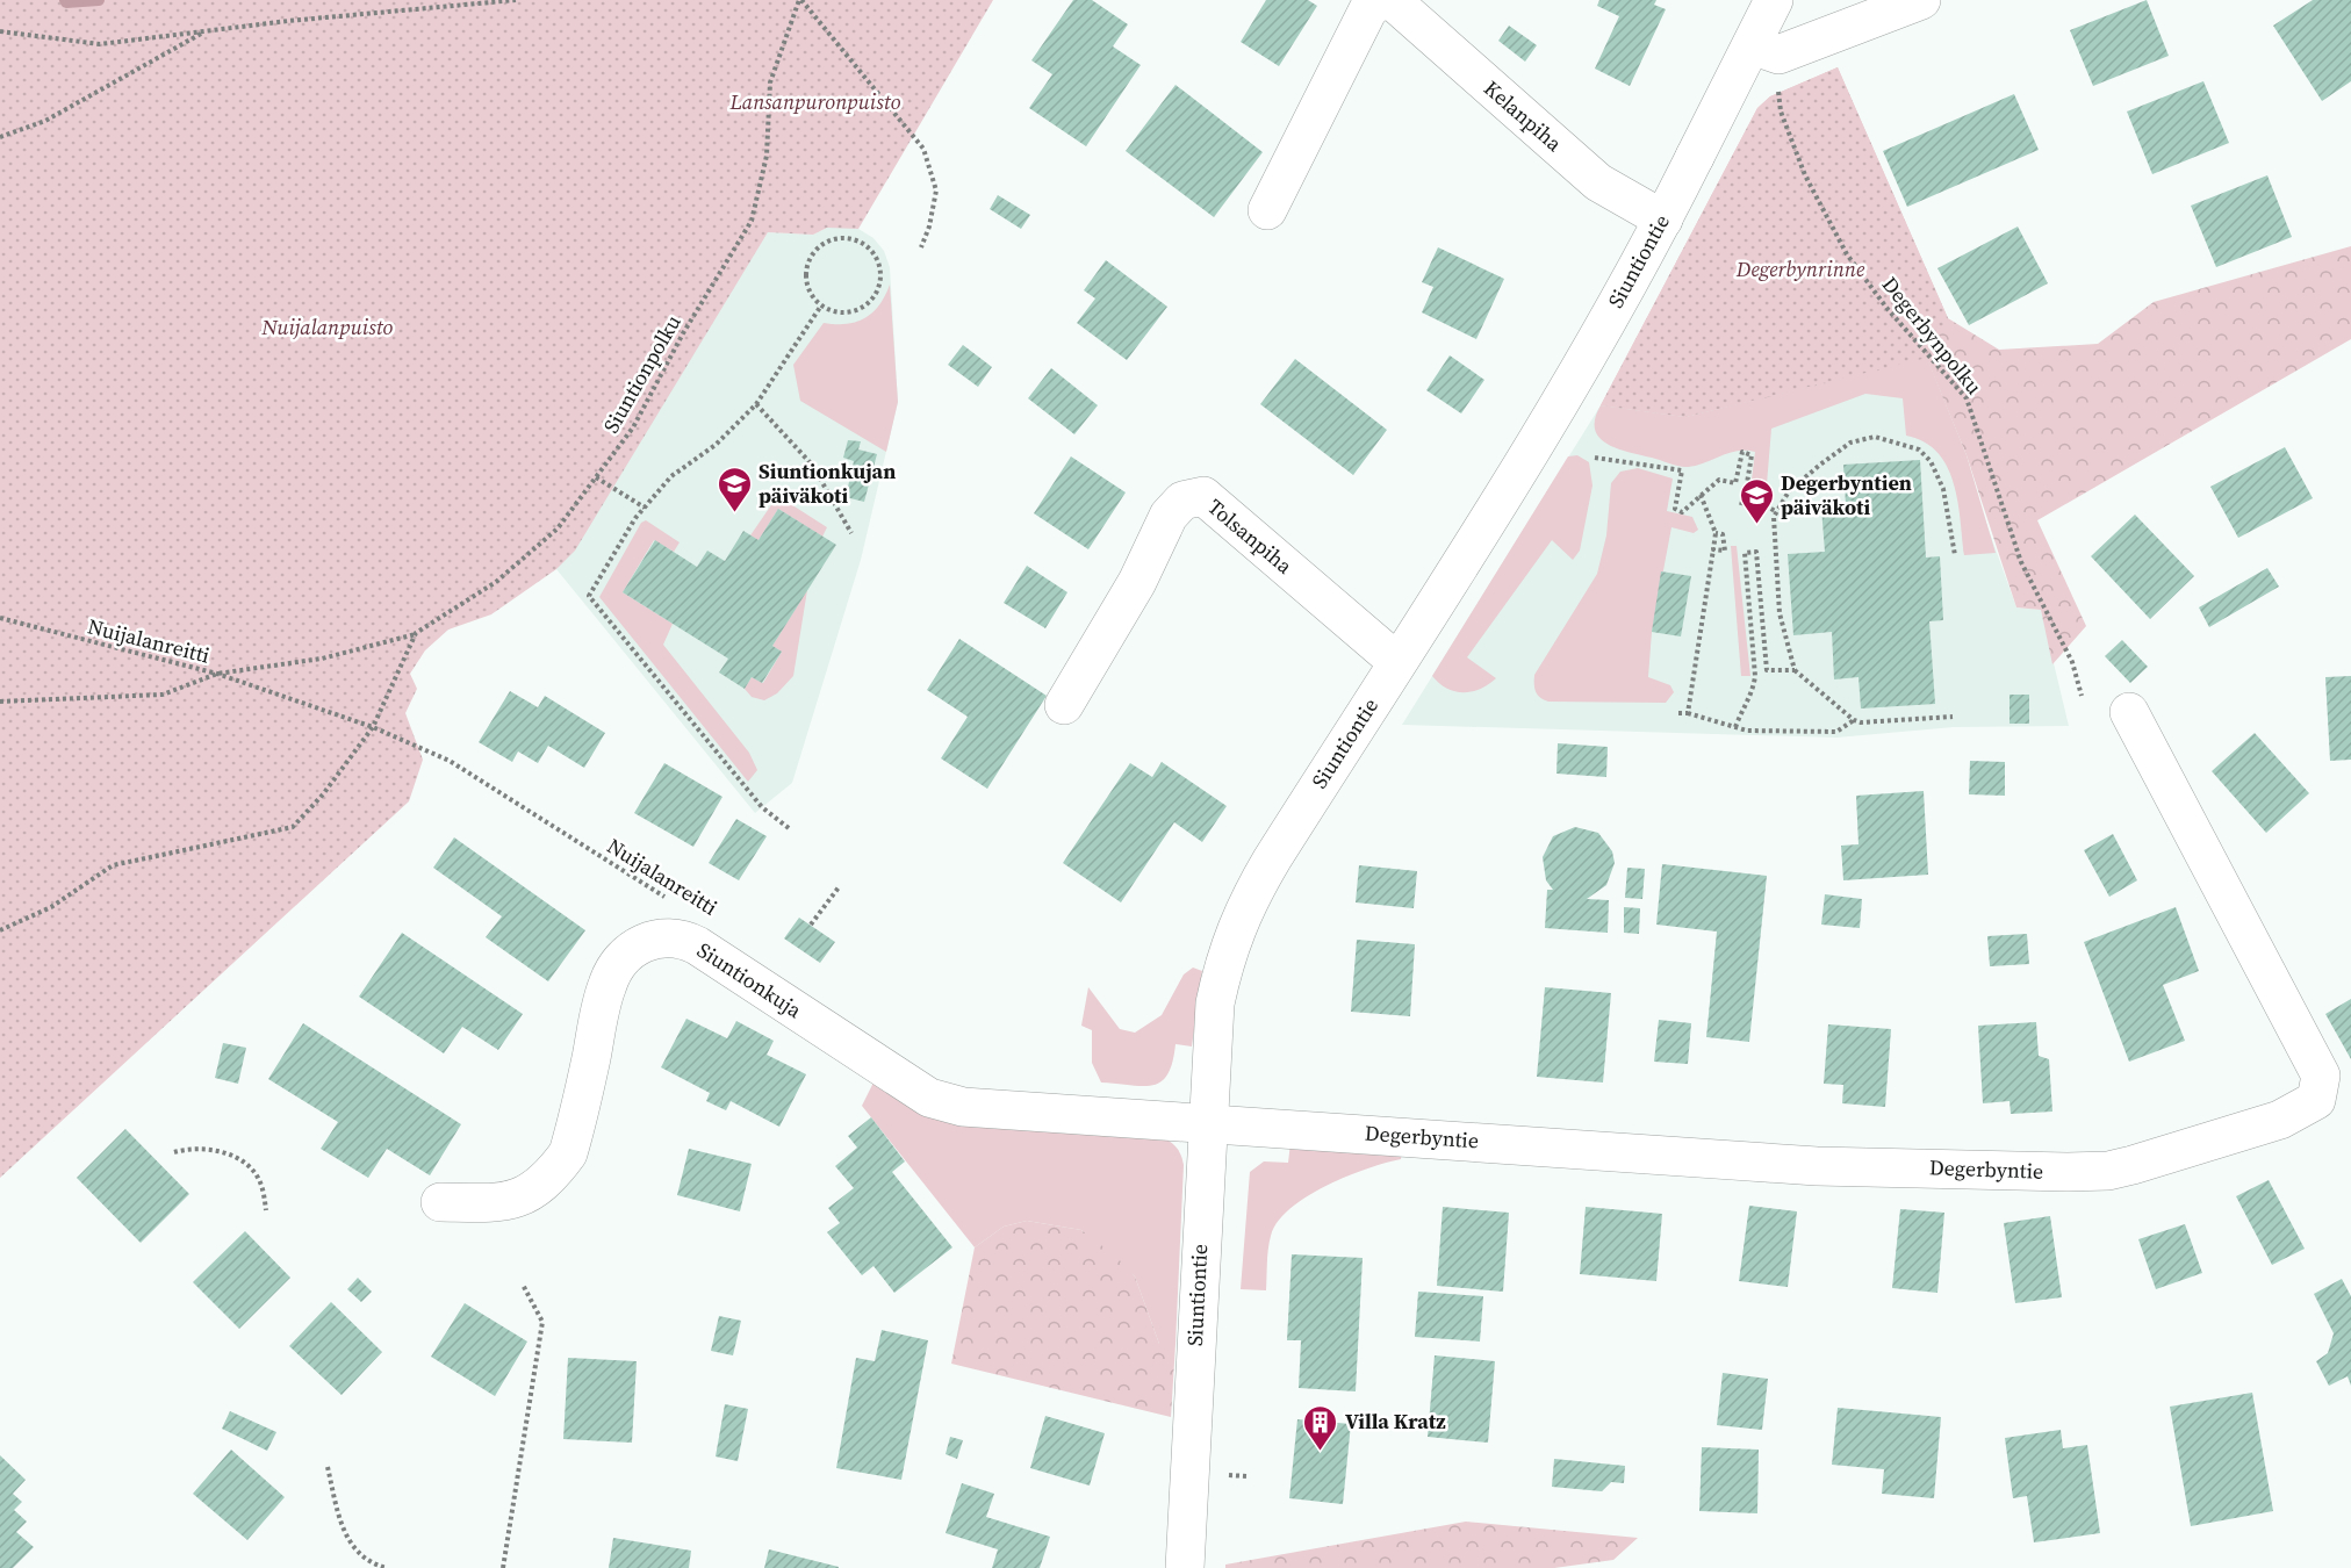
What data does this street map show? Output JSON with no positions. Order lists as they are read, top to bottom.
{
  "streets": {
    "street": [
      "Kelanpiha",
      "Siuntiontie",
      "Tolsanpiha",
      "Siuntionkuja",
      "Degerbyntie"
    ],
    "path": ["Degerbynpolku", "Siuntionpolku", "Nuijalanreitti"]
  },
  "crossings": [
    ["Kelanpiha", "Siuntiontie"],
    ["Siuntiontie", "Degerbynpolku"],
    ["Siuntiontie", "Tolsanpiha"],
    ["Siuntiontie", "Siuntionkuja"],
    ["Siuntiontie", "Degerbyntie"],
    ["Siuntionkuja", "Degerbyntie"]
  ],
  "parks": ["Lansanpuronpuisto", "Degerbynrinne", "Nuijalanpuisto"],
  "places": {
    "school or university": ["Siuntionkujan päiväkoti", "Degerbyntien päiväkoti"],
    "building": ["Villa Kratz"]
  }
}
